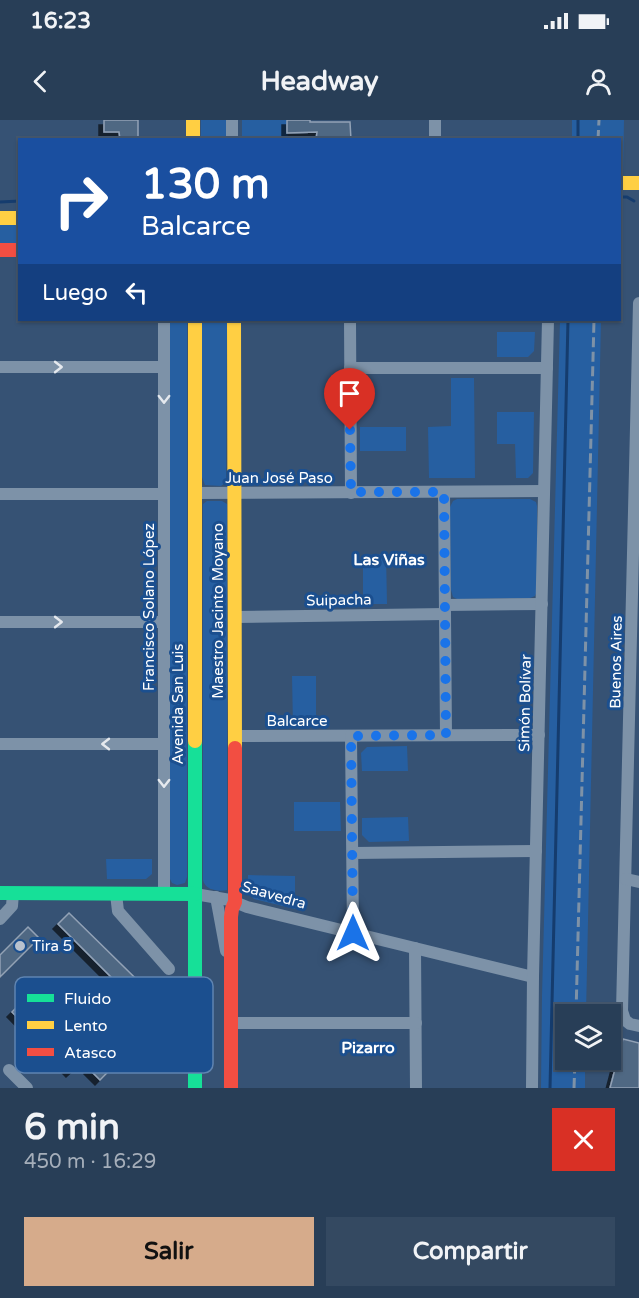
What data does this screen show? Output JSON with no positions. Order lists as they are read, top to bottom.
{
  "streets": {
    "street": [
      "Juan José Paso",
      "Suipacha",
      "Francisco Solano López",
      "Maestro Jacinto Moyano",
      "Buenos Aires",
      "Simón Bolívar",
      "Avenida San Luis",
      "Balcarce",
      "Saavedra"
    ]
  },
  "crossings": [
    ["Juan José Paso", "Maestro Jacinto Moyano"],
    ["Juan José Paso", "Simón Bolívar"],
    ["Juan José Paso", "Avenida San Luis"],
    ["Suipacha", "Maestro Jacinto Moyano"],
    ["Suipacha", "Simón Bolívar"],
    ["Francisco Solano López", "Saavedra"],
    ["Maestro Jacinto Moyano", "Balcarce"],
    ["Maestro Jacinto Moyano", "Saavedra"],
    ["Simón Bolívar", "Balcarce"],
    ["Simón Bolívar", "Saavedra"],
    ["Avenida San Luis", "Saavedra"]
  ],
  "one_way": ["Francisco Solano López"],
  "districts": ["Las Viñas", "Pizarro"],
  "places": ["Tira 5"],
  "legend": ["Fluido", "Lento", "Atasco"],
  "page": {
    "status": "16:23",
    "header": "Headway",
    "turn": ["130 m", "Balcarce"],
    "then": "Luego",
    "heading": ["6 min", "450 m · 16:29"],
    "buttons": ["Salir", "Compartir"]
  }
}
